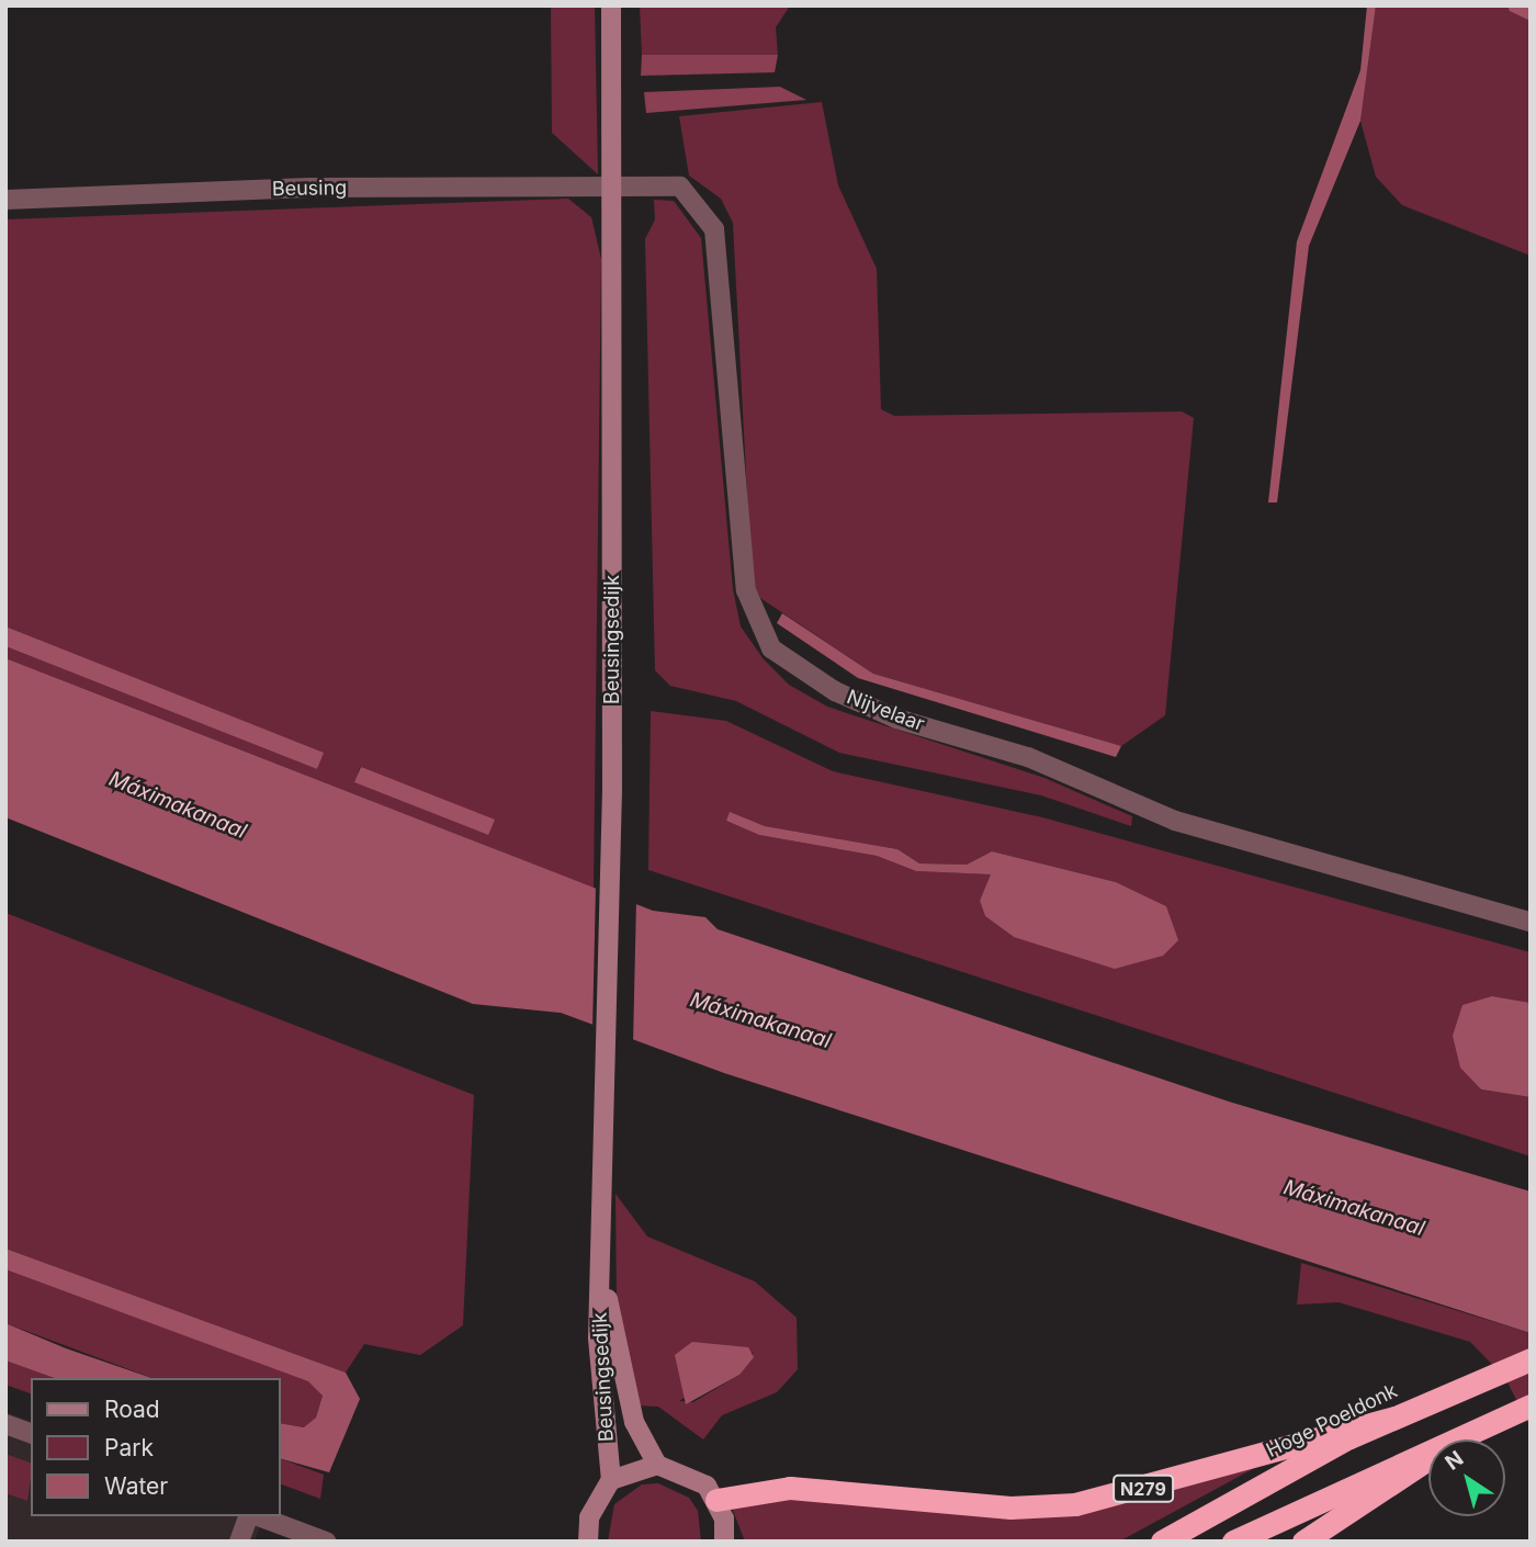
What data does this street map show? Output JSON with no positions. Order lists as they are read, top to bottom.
{
  "streets": {
    "highway": ["Hoge Poeldonk", "N279"],
    "street": ["Beusing", "Beusingsedijk", "Nijvelaar"]
  },
  "crossings": [
    ["Beusing", "Beusingsedijk"],
    ["Beusing", "Nijvelaar"],
    ["Beusingsedijk", "Nijvelaar"],
    ["Hoge Poeldonk", "N279"]
  ],
  "water": ["Máximakanaal"],
  "legend": ["Road", "Park", "Water"],
  "north": "top left"
}
